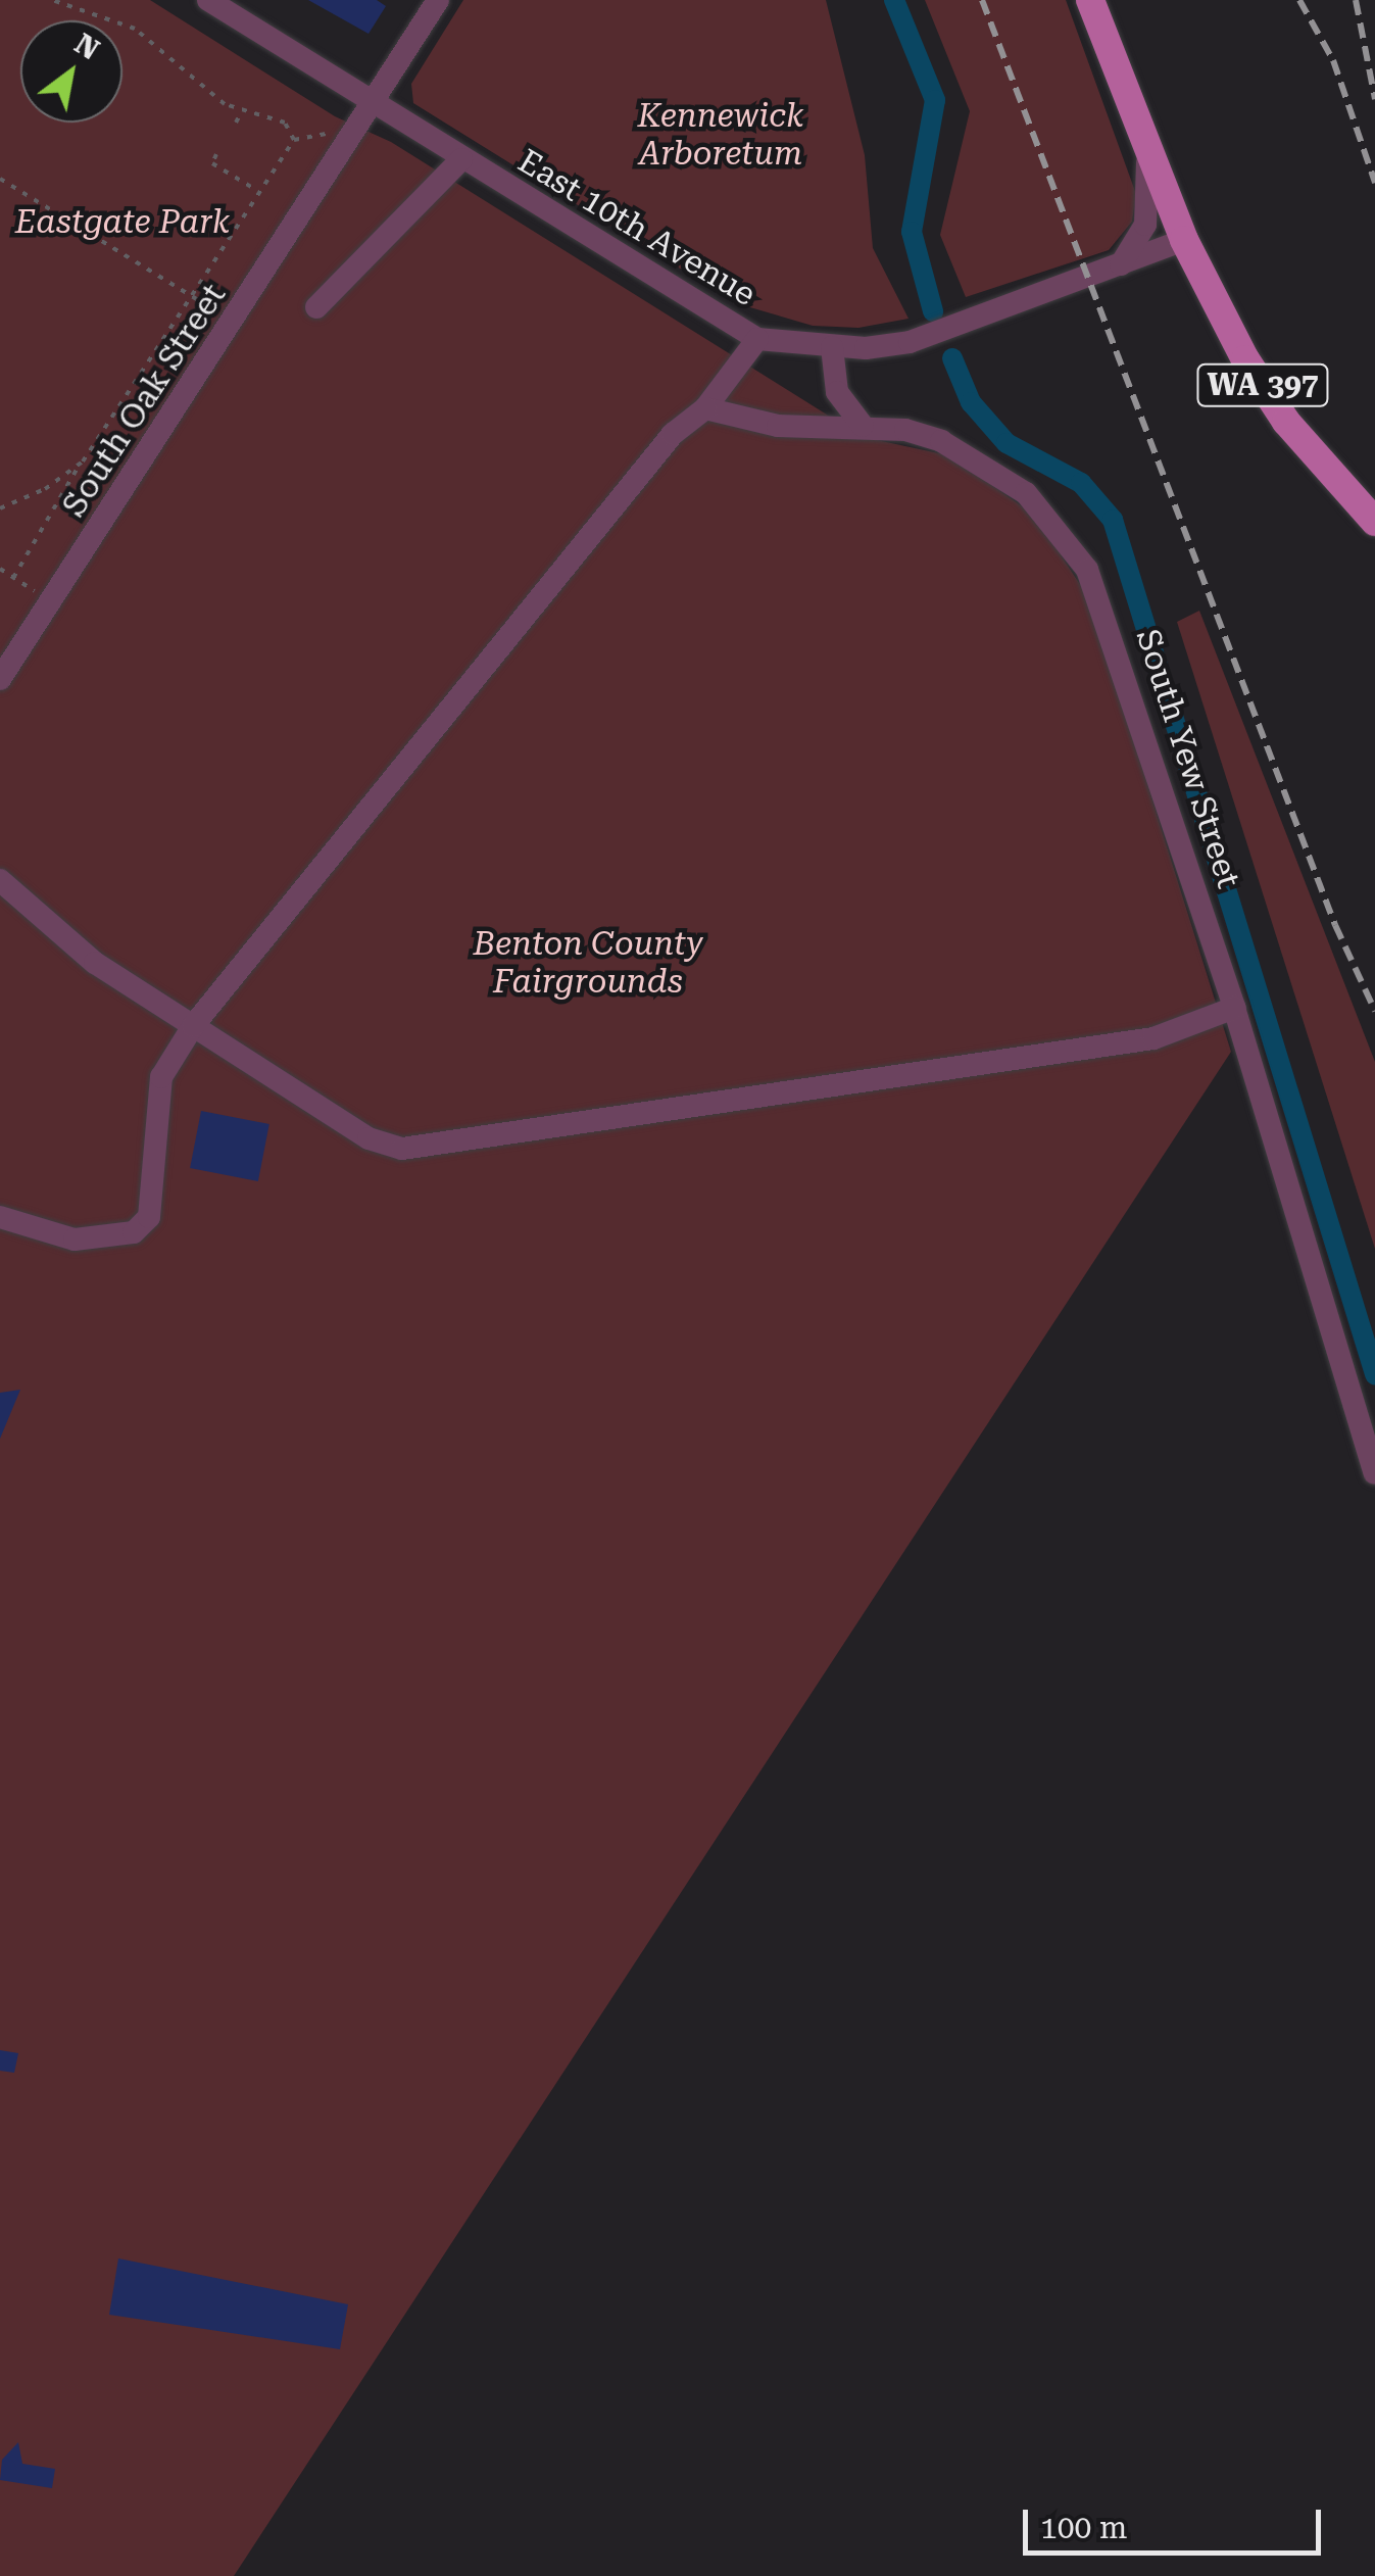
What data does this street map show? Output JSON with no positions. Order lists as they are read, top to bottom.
{
  "streets": {
    "main road": ["WA 397"],
    "street": ["East 10th Avenue", "South Oak Street", "South Yew Street"]
  },
  "crossings": [
    ["East 10th Avenue", "WA 397"],
    ["East 10th Avenue", "South Oak Street"]
  ],
  "parks": ["Kennewick Arboretum", "Eastgate Park", "Benton County Fairgrounds"],
  "scale_bar": "100 m",
  "north": "top right"
}
